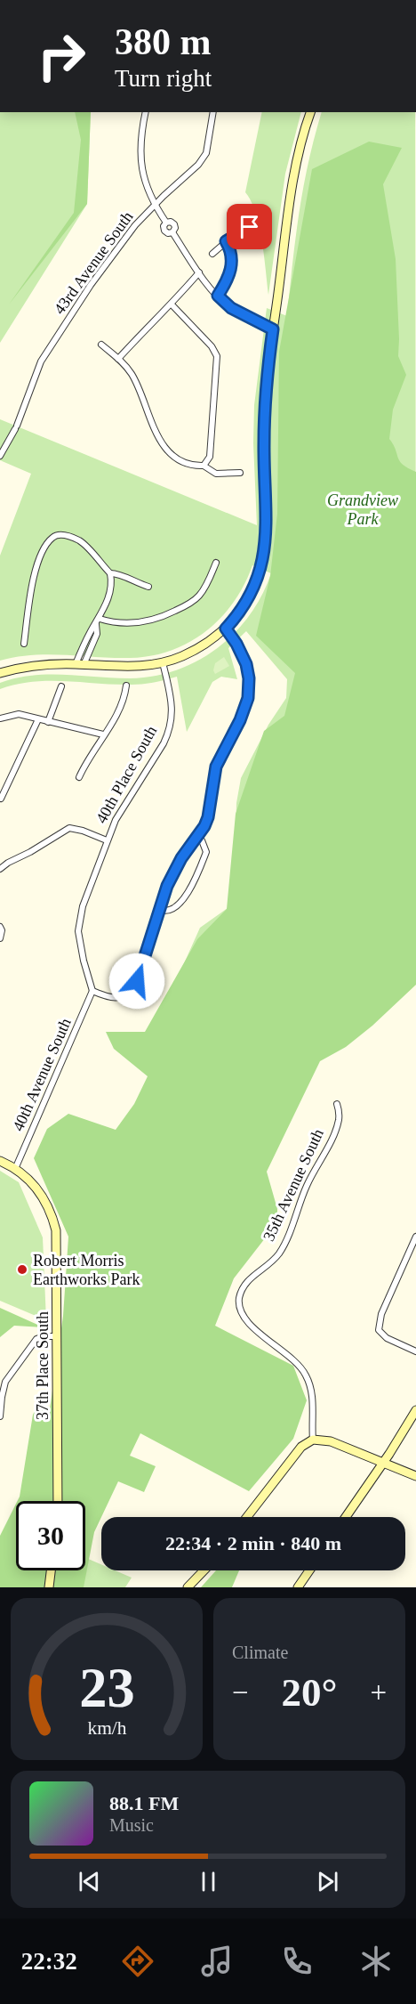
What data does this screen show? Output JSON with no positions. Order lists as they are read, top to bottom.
{
  "streets": {
    "street": [
      "43rd Avenue South",
      "40th Place South",
      "40th Avenue South",
      "35th Avenue South",
      "37th Place South"
    ]
  },
  "crossings": [
    ["40th Place South", "40th Avenue South"],
    ["40th Avenue South", "37th Place South"]
  ],
  "parks": ["Grandview Park"],
  "places": ["Robert Morris Earthworks Park"],
  "page": {
    "turn": ["380 m", "Turn right"],
    "limit": "30",
    "trip": "22:34 · 2 min · 840 m",
    "tile": "Climate",
    "heat": ["−", "20°", "+"],
    "song": ["88.1 FM", "Music"],
    "tabs": "22:32",
    "gauge": ["23", "km/h"]
  }
}
